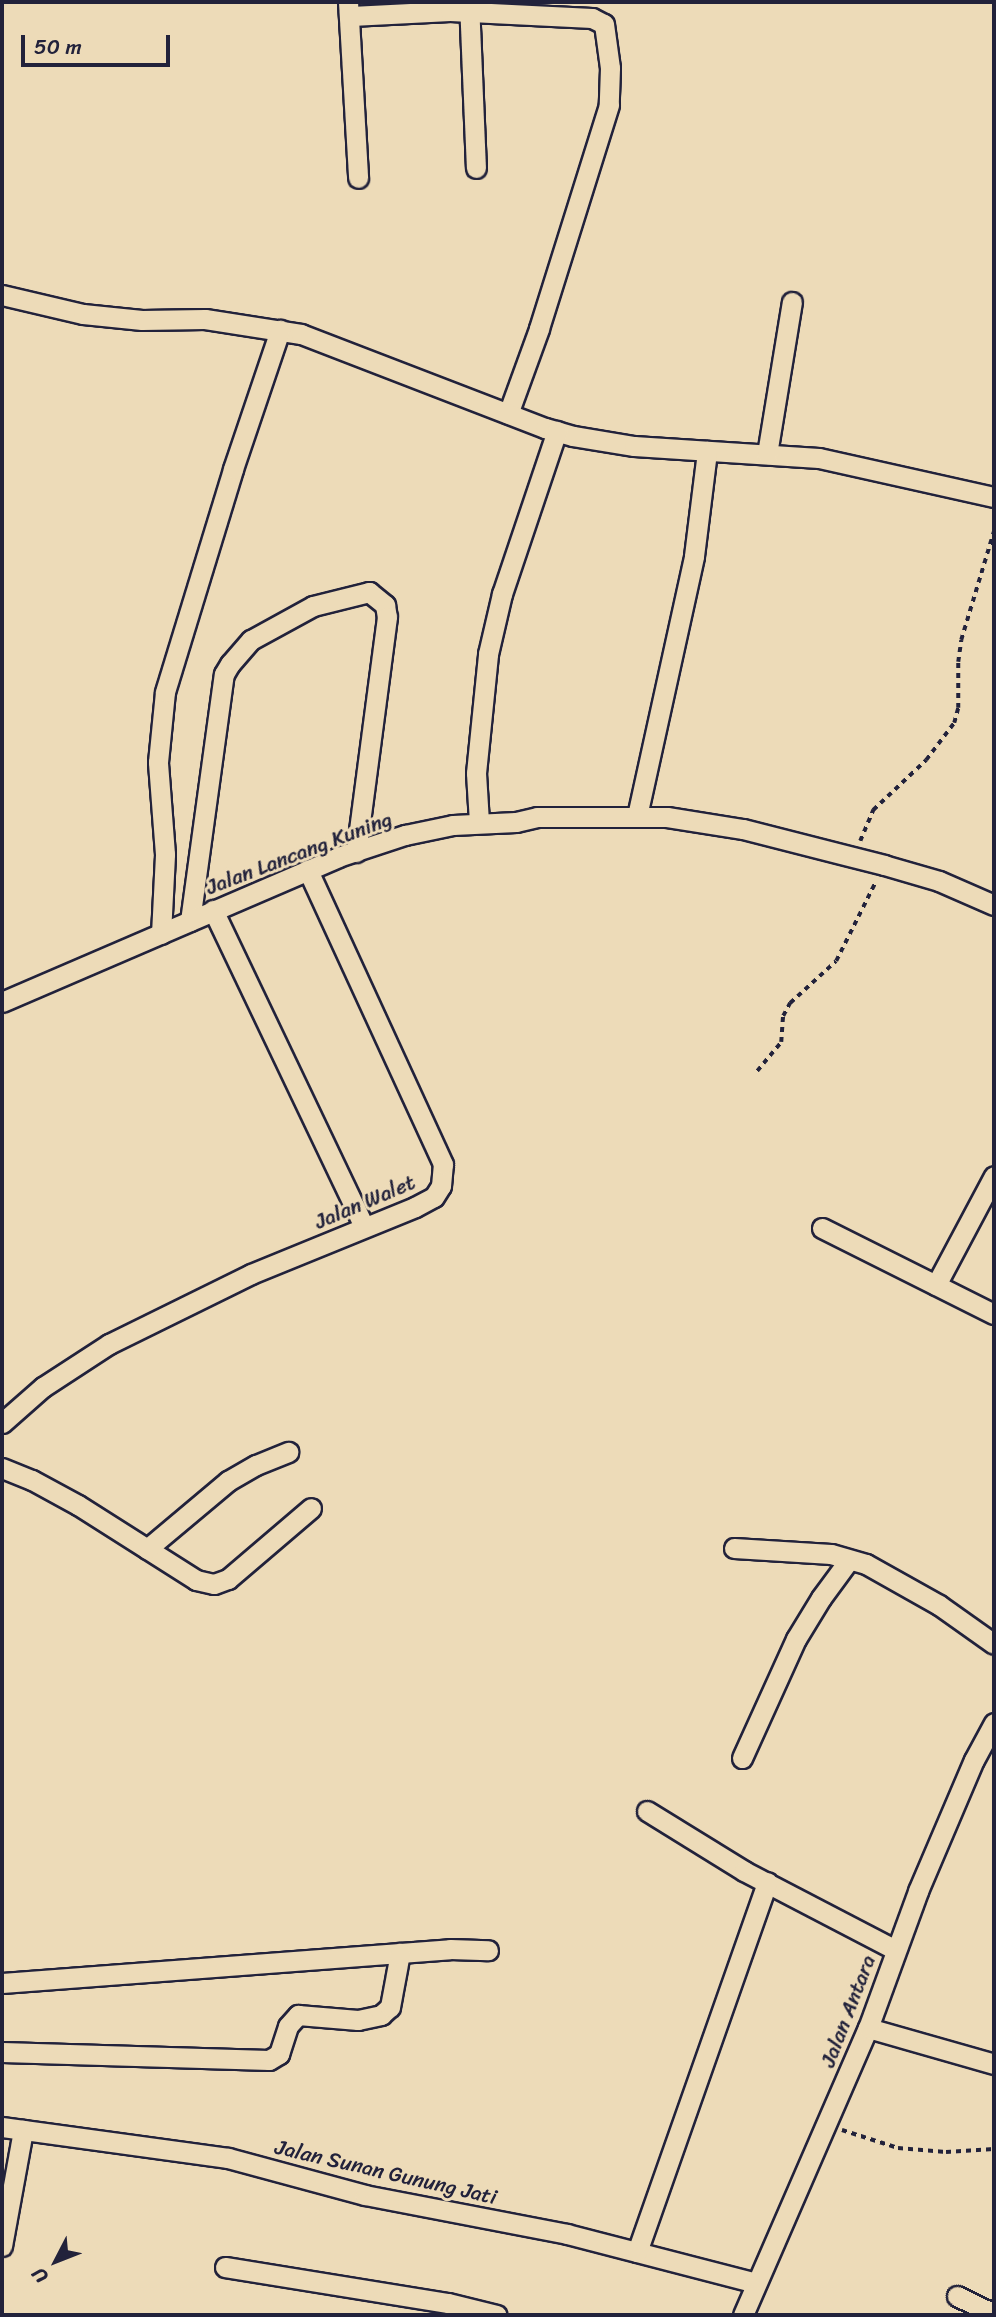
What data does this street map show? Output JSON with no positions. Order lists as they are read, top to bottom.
{
  "streets": {
    "street": [
      "Jalan Lancang Kuning",
      "Jalan Walet",
      "Jalan Antara",
      "Jalan Sunan Gunung Jati"
    ]
  },
  "crossings": [
    ["Jalan Lancang Kuning", "Jalan Walet"],
    ["Jalan Antara", "Jalan Sunan Gunung Jati"]
  ],
  "scale_bar": "50 m",
  "north": "bottom left"
}
